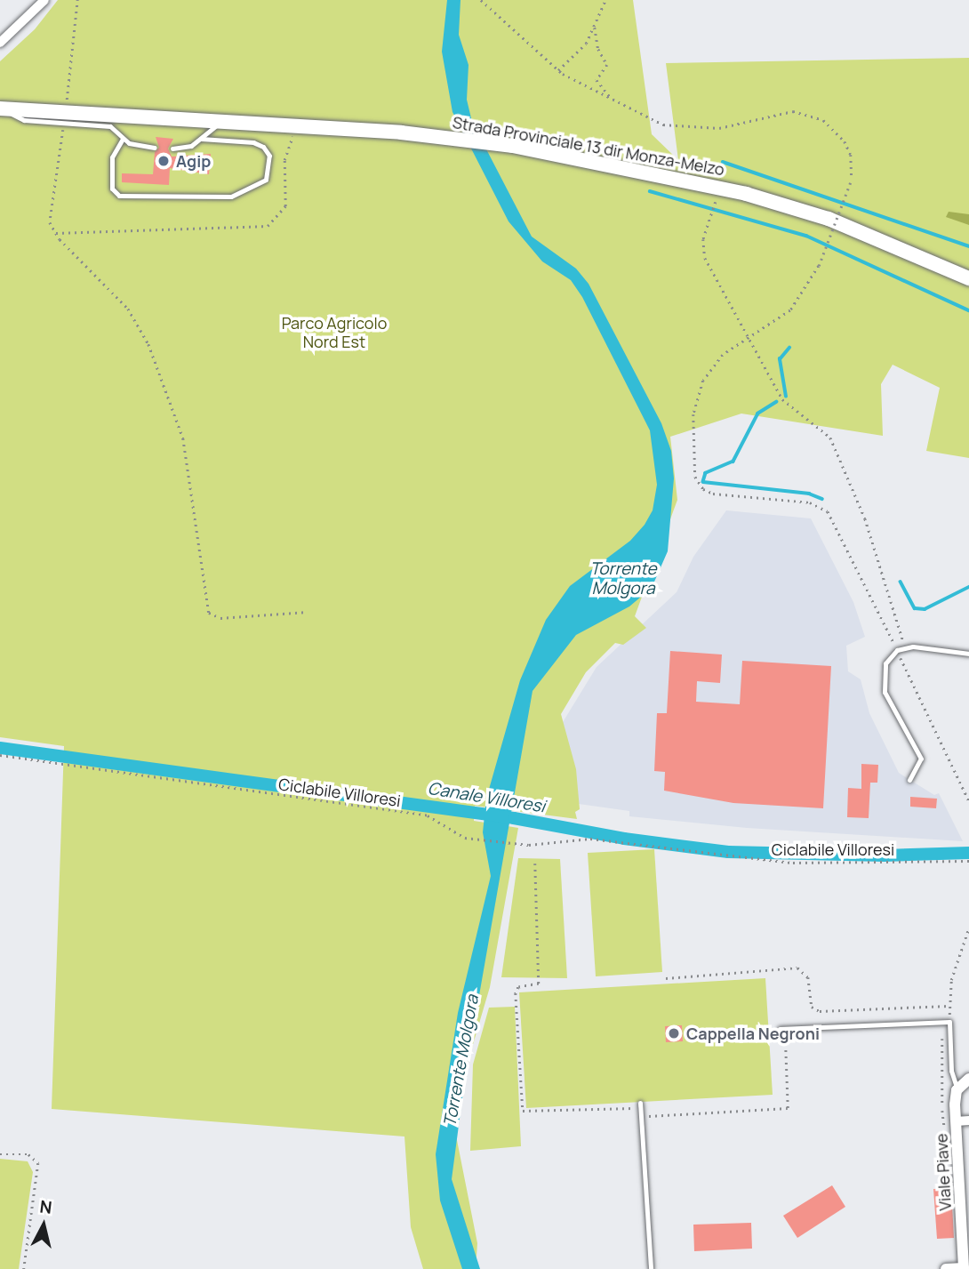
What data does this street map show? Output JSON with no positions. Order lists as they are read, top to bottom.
{
  "streets": {
    "main road": ["Strada Provinciale 13 dir Monza-Melzo"],
    "street": ["Viale Piave"],
    "path": ["Ciclabile Villoresi"]
  },
  "water": ["Torrente Molgora", "Canale Villoresi"],
  "parks": ["Parco Agricolo Nord Est"],
  "places": ["Agip", "Cappella Negroni"],
  "north": "top"
}
